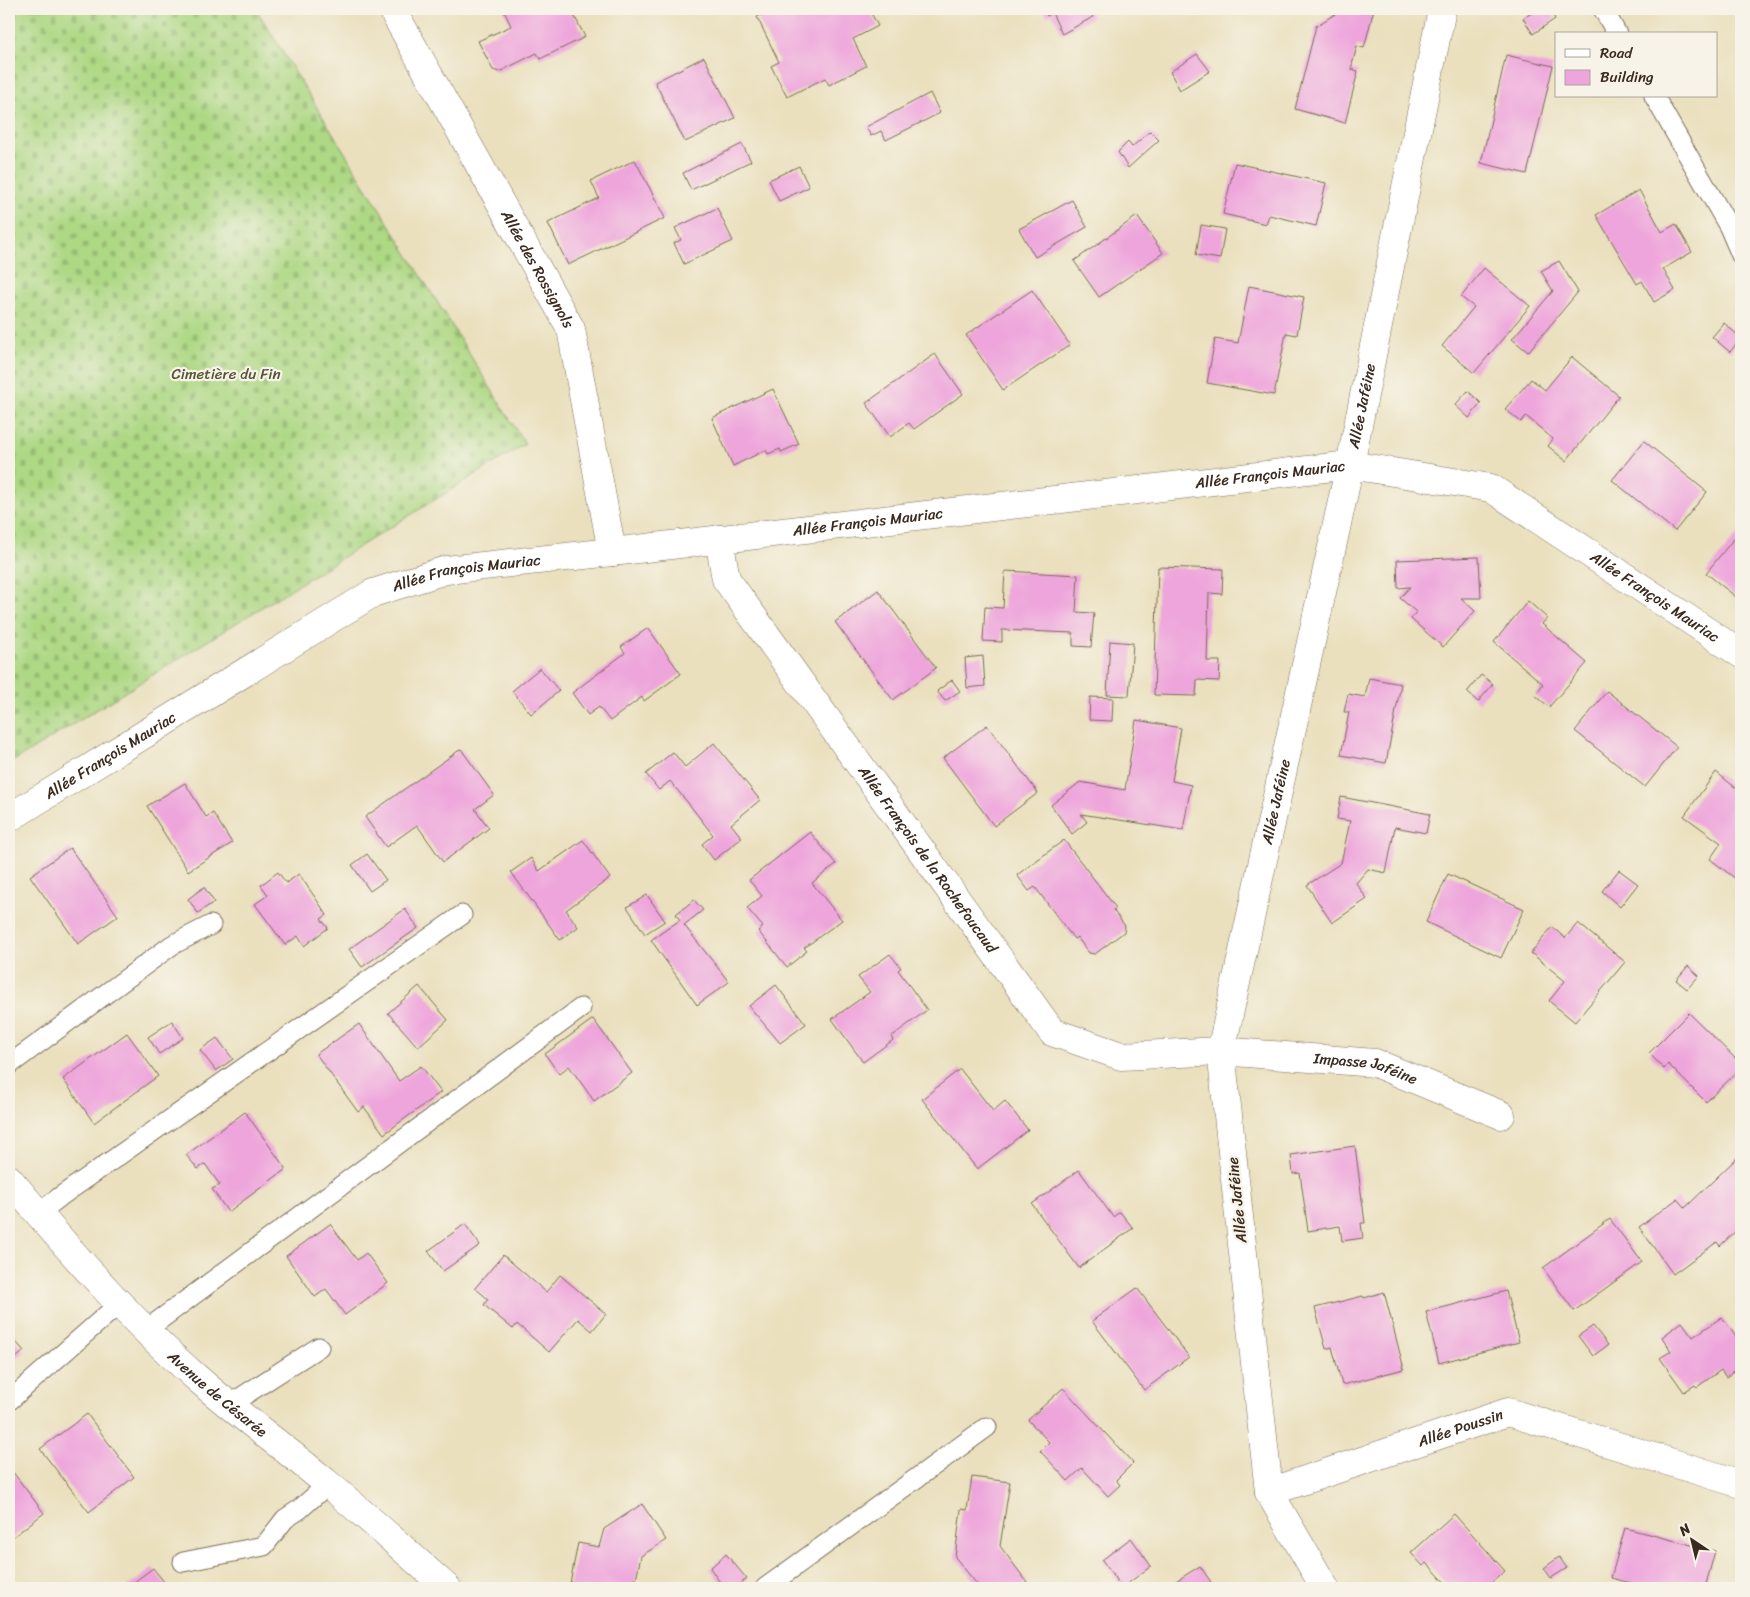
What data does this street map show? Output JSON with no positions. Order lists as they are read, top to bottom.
{
  "streets": {
    "street": [
      "Allée des Rossignols",
      "Allée Jaféine",
      "Allée François Mauriac",
      "Allée François de la Rochefoucaud",
      "Impasse Jaféine",
      "Avenue de Césarée",
      "Allée Poussin"
    ]
  },
  "crossings": [
    ["Allée des Rossignols", "Allée François Mauriac"],
    ["Allée Jaféine", "Allée François Mauriac"],
    ["Allée Jaféine", "Allée François de la Rochefoucaud"],
    ["Allée Jaféine", "Impasse Jaféine"],
    ["Allée Jaféine", "Allée Poussin"],
    ["Allée François Mauriac", "Allée François de la Rochefoucaud"],
    ["Allée François de la Rochefoucaud", "Impasse Jaféine"]
  ],
  "parks": ["Cimetière du Fin"],
  "legend": ["Road", "Building"],
  "north": "top left"
}
